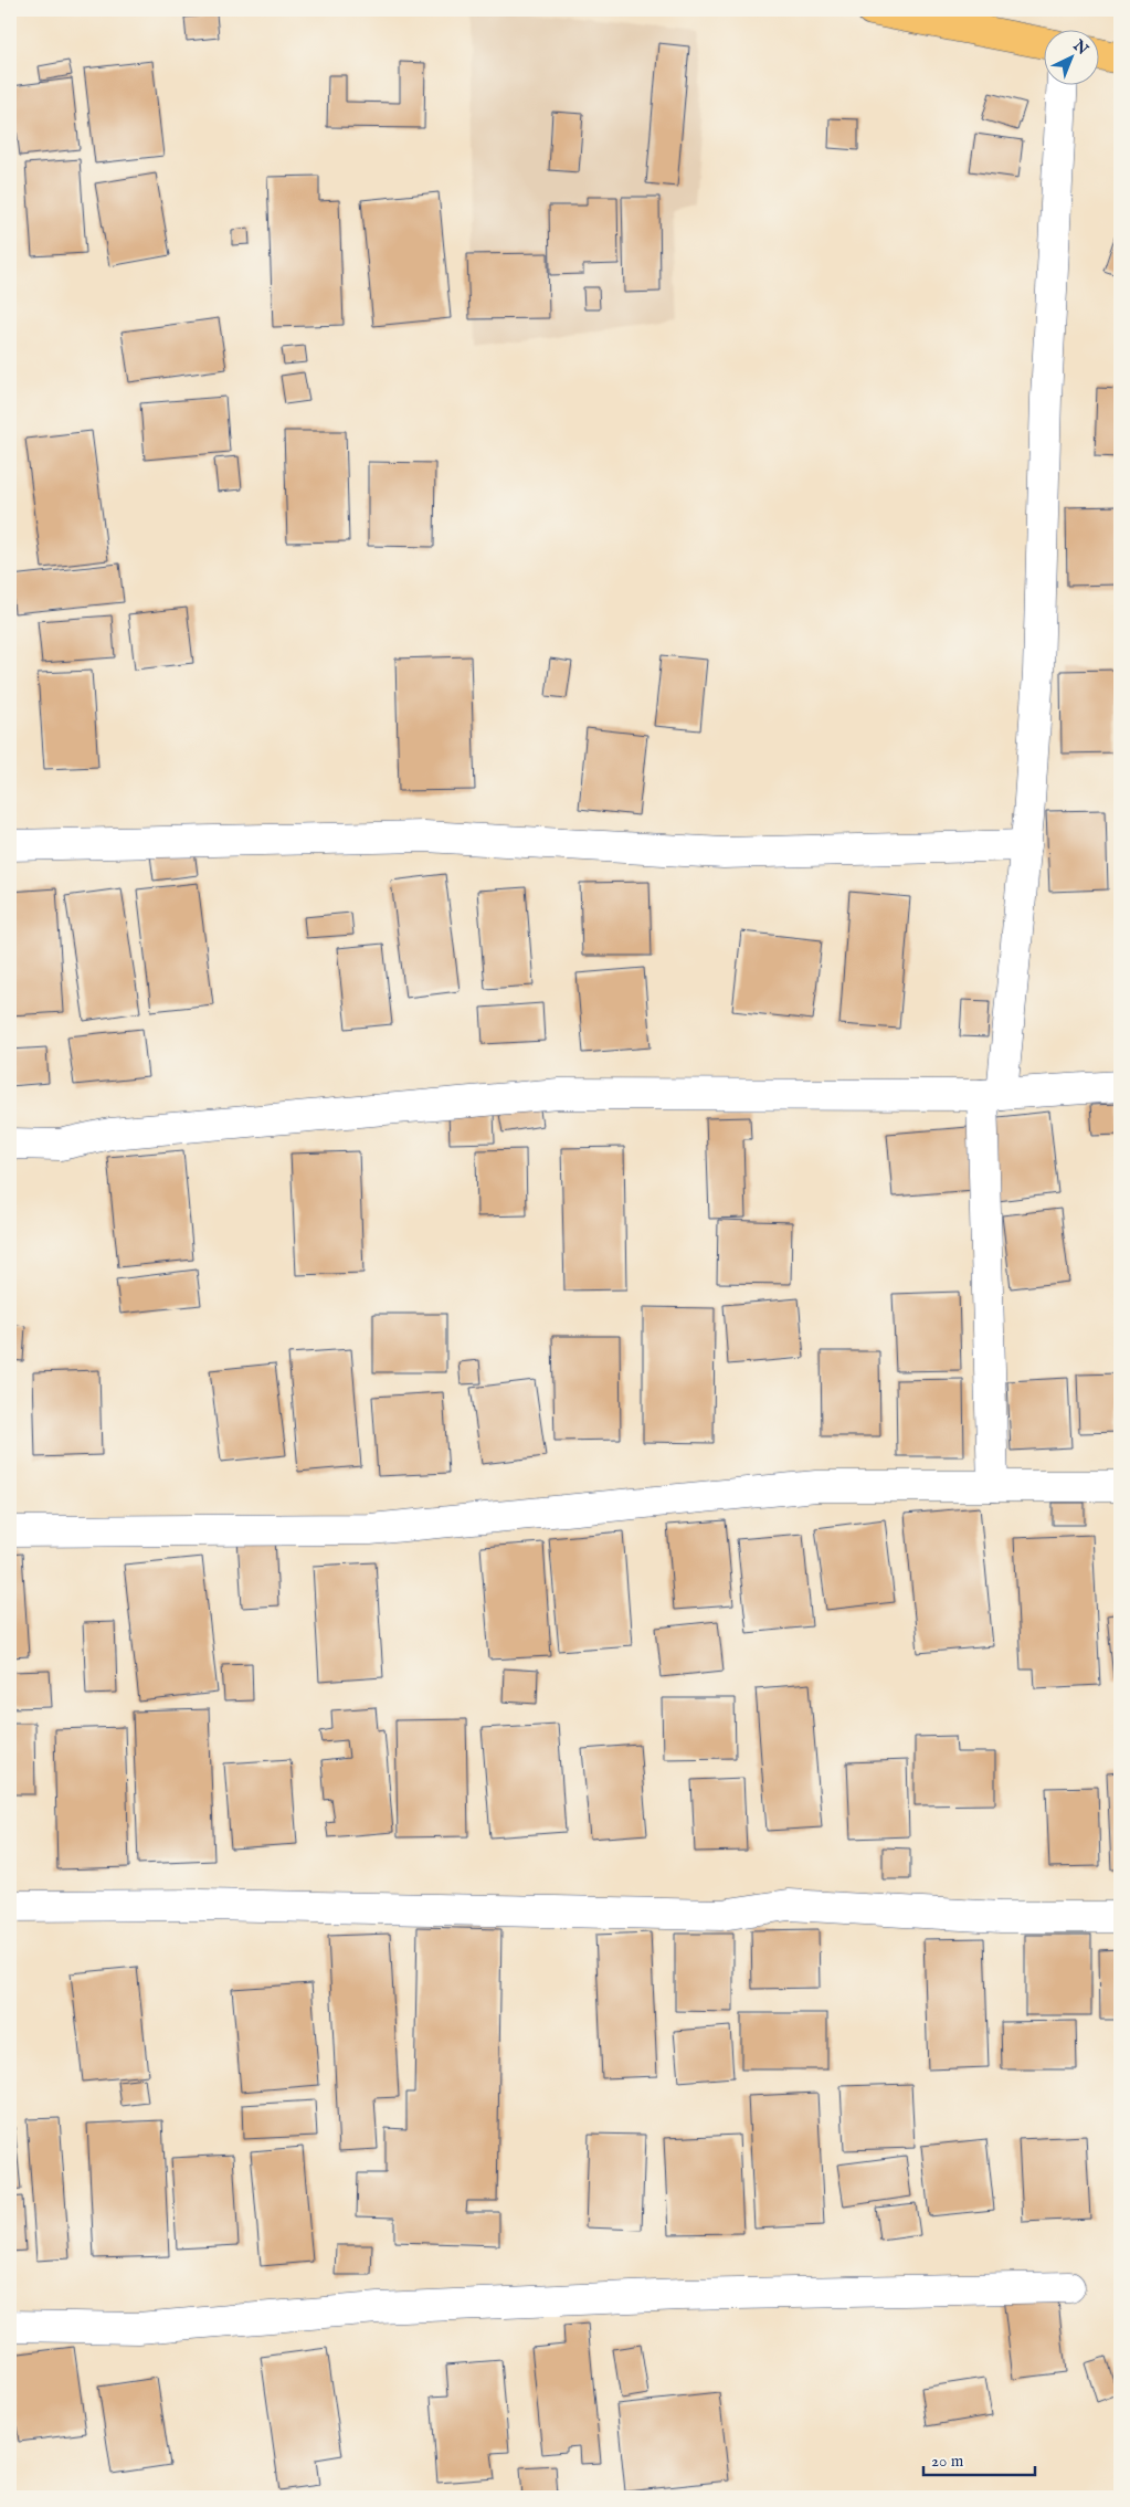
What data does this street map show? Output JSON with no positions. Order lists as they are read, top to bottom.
{
  "scale_bar": "20 m",
  "north": "top right"
}
